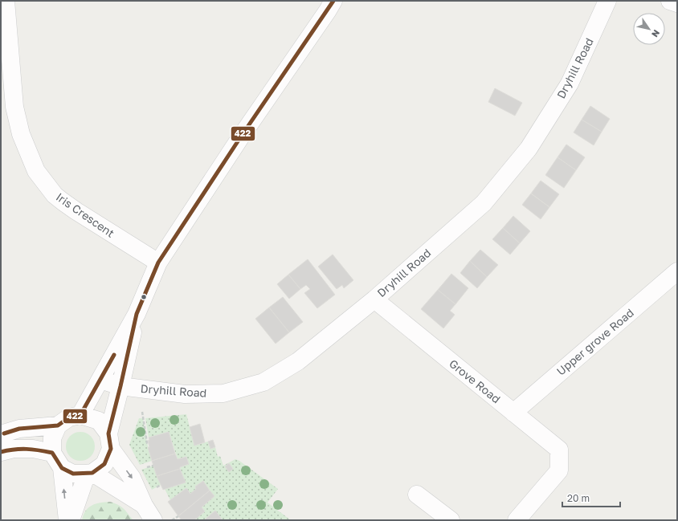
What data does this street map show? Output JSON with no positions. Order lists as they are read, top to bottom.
{
  "streets": {
    "street": [
      "Dryhill Road",
      "Iris Crescent",
      "Upper grove Road",
      "Grove Road"
    ]
  },
  "crossings": [
    ["Dryhill Road", "Grove Road"],
    ["Upper grove Road", "Grove Road"]
  ],
  "lines": ["transit line 422"],
  "scale_bar": "20 m",
  "north": "bottom right"
}
